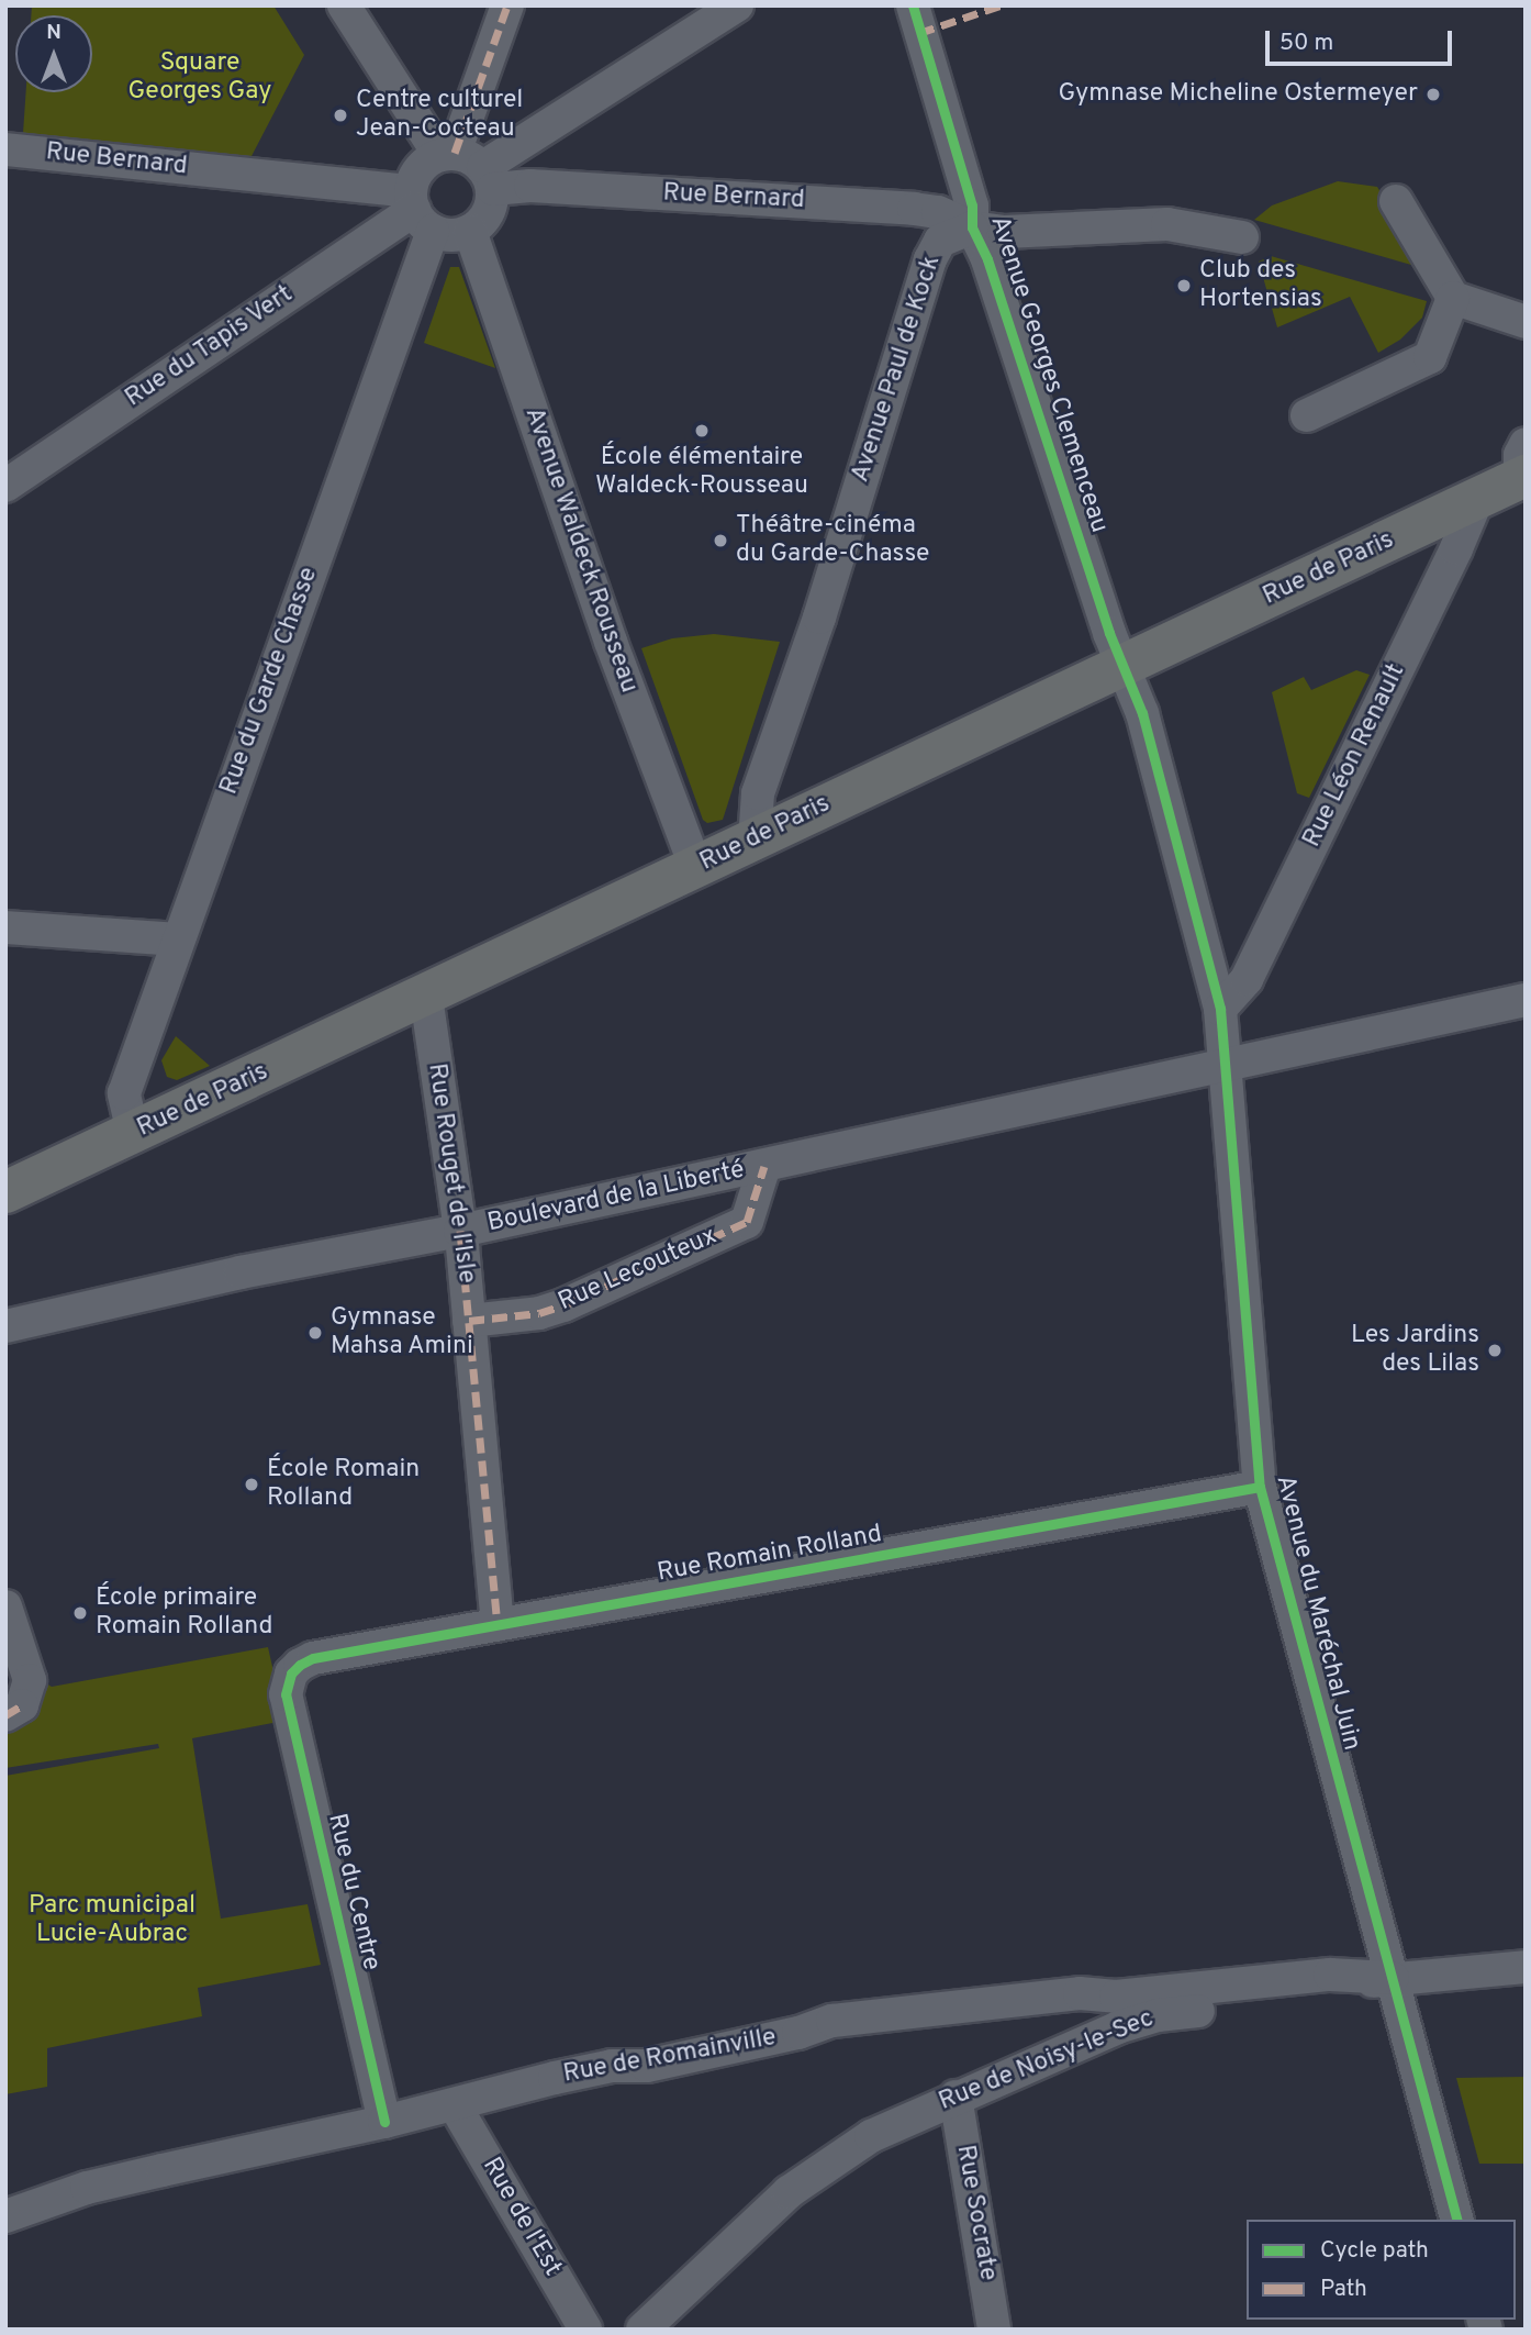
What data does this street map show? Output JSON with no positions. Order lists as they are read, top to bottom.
{
  "streets": {
    "main road": ["Rue de Paris"],
    "street": [
      "Rue Bernard",
      "Rue du Tapis Vert",
      "Avenue Paul de Kock",
      "Avenue Georges Clemenceau",
      "Avenue Waldeck Rousseau",
      "Rue du Garde Chasse",
      "Rue Léon Renault",
      "Rue Rouget de l'Isle",
      "Boulevard de la Liberté",
      "Rue Lecouteux",
      "Rue Romain Rolland",
      "Avenue du Maréchal Juin",
      "Rue du Centre",
      "Rue de Romainville",
      "Rue de Noisy-le-Sec",
      "Rue Socrate",
      "Rue de l'Est"
    ]
  },
  "crossings": [
    ["Rue Bernard", "Rue du Tapis Vert"],
    ["Rue Bernard", "Avenue Paul de Kock"],
    ["Rue Bernard", "Avenue Georges Clemenceau"],
    ["Rue Bernard", "Avenue Waldeck Rousseau"],
    ["Rue Bernard", "Rue du Garde Chasse"],
    ["Rue du Tapis Vert", "Avenue Waldeck Rousseau"],
    ["Rue du Tapis Vert", "Rue du Garde Chasse"],
    ["Avenue Paul de Kock", "Avenue Georges Clemenceau"],
    ["Avenue Paul de Kock", "Rue de Paris"],
    ["Avenue Georges Clemenceau", "Rue de Paris"],
    ["Avenue Georges Clemenceau", "Rue Léon Renault"],
    ["Avenue Georges Clemenceau", "Avenue du Maréchal Juin"],
    ["Avenue Waldeck Rousseau", "Rue de Paris"],
    ["Avenue Waldeck Rousseau", "Rue du Garde Chasse"],
    ["Rue de Paris", "Rue du Garde Chasse"],
    ["Rue de Paris", "Rue Léon Renault"],
    ["Rue de Paris", "Rue Rouget de l'Isle"],
    ["Rue Léon Renault", "Avenue du Maréchal Juin"],
    ["Rue Rouget de l'Isle", "Boulevard de la Liberté"],
    ["Rue Rouget de l'Isle", "Rue Lecouteux"],
    ["Rue Rouget de l'Isle", "Rue Romain Rolland"],
    ["Boulevard de la Liberté", "Rue Lecouteux"],
    ["Boulevard de la Liberté", "Avenue du Maréchal Juin"],
    ["Rue Romain Rolland", "Avenue du Maréchal Juin"],
    ["Rue Romain Rolland", "Rue du Centre"],
    ["Avenue du Maréchal Juin", "Rue de Noisy-le-Sec"],
    ["Rue du Centre", "Rue de Romainville"],
    ["Rue de Romainville", "Rue de Noisy-le-Sec"],
    ["Rue de Romainville", "Rue de l'Est"],
    ["Rue de Noisy-le-Sec", "Rue Socrate"]
  ],
  "parks": ["Square Georges Gay", "Parc municipal Lucie-Aubrac"],
  "places": [
    "Gymnase Micheline Ostermeyer",
    "Centre culturel Jean-Cocteau",
    "Club des Hortensias",
    "École élémentaire Waldeck-Rousseau",
    "Théâtre-cinéma du Garde-Chasse",
    "Gymnase Mahsa Amini",
    "Les Jardins des Lilas",
    "École Romain Rolland",
    "École primaire Romain Rolland"
  ],
  "legend": ["Cycle path", "Path"],
  "scale_bar": "50 m",
  "north": "top"
}
